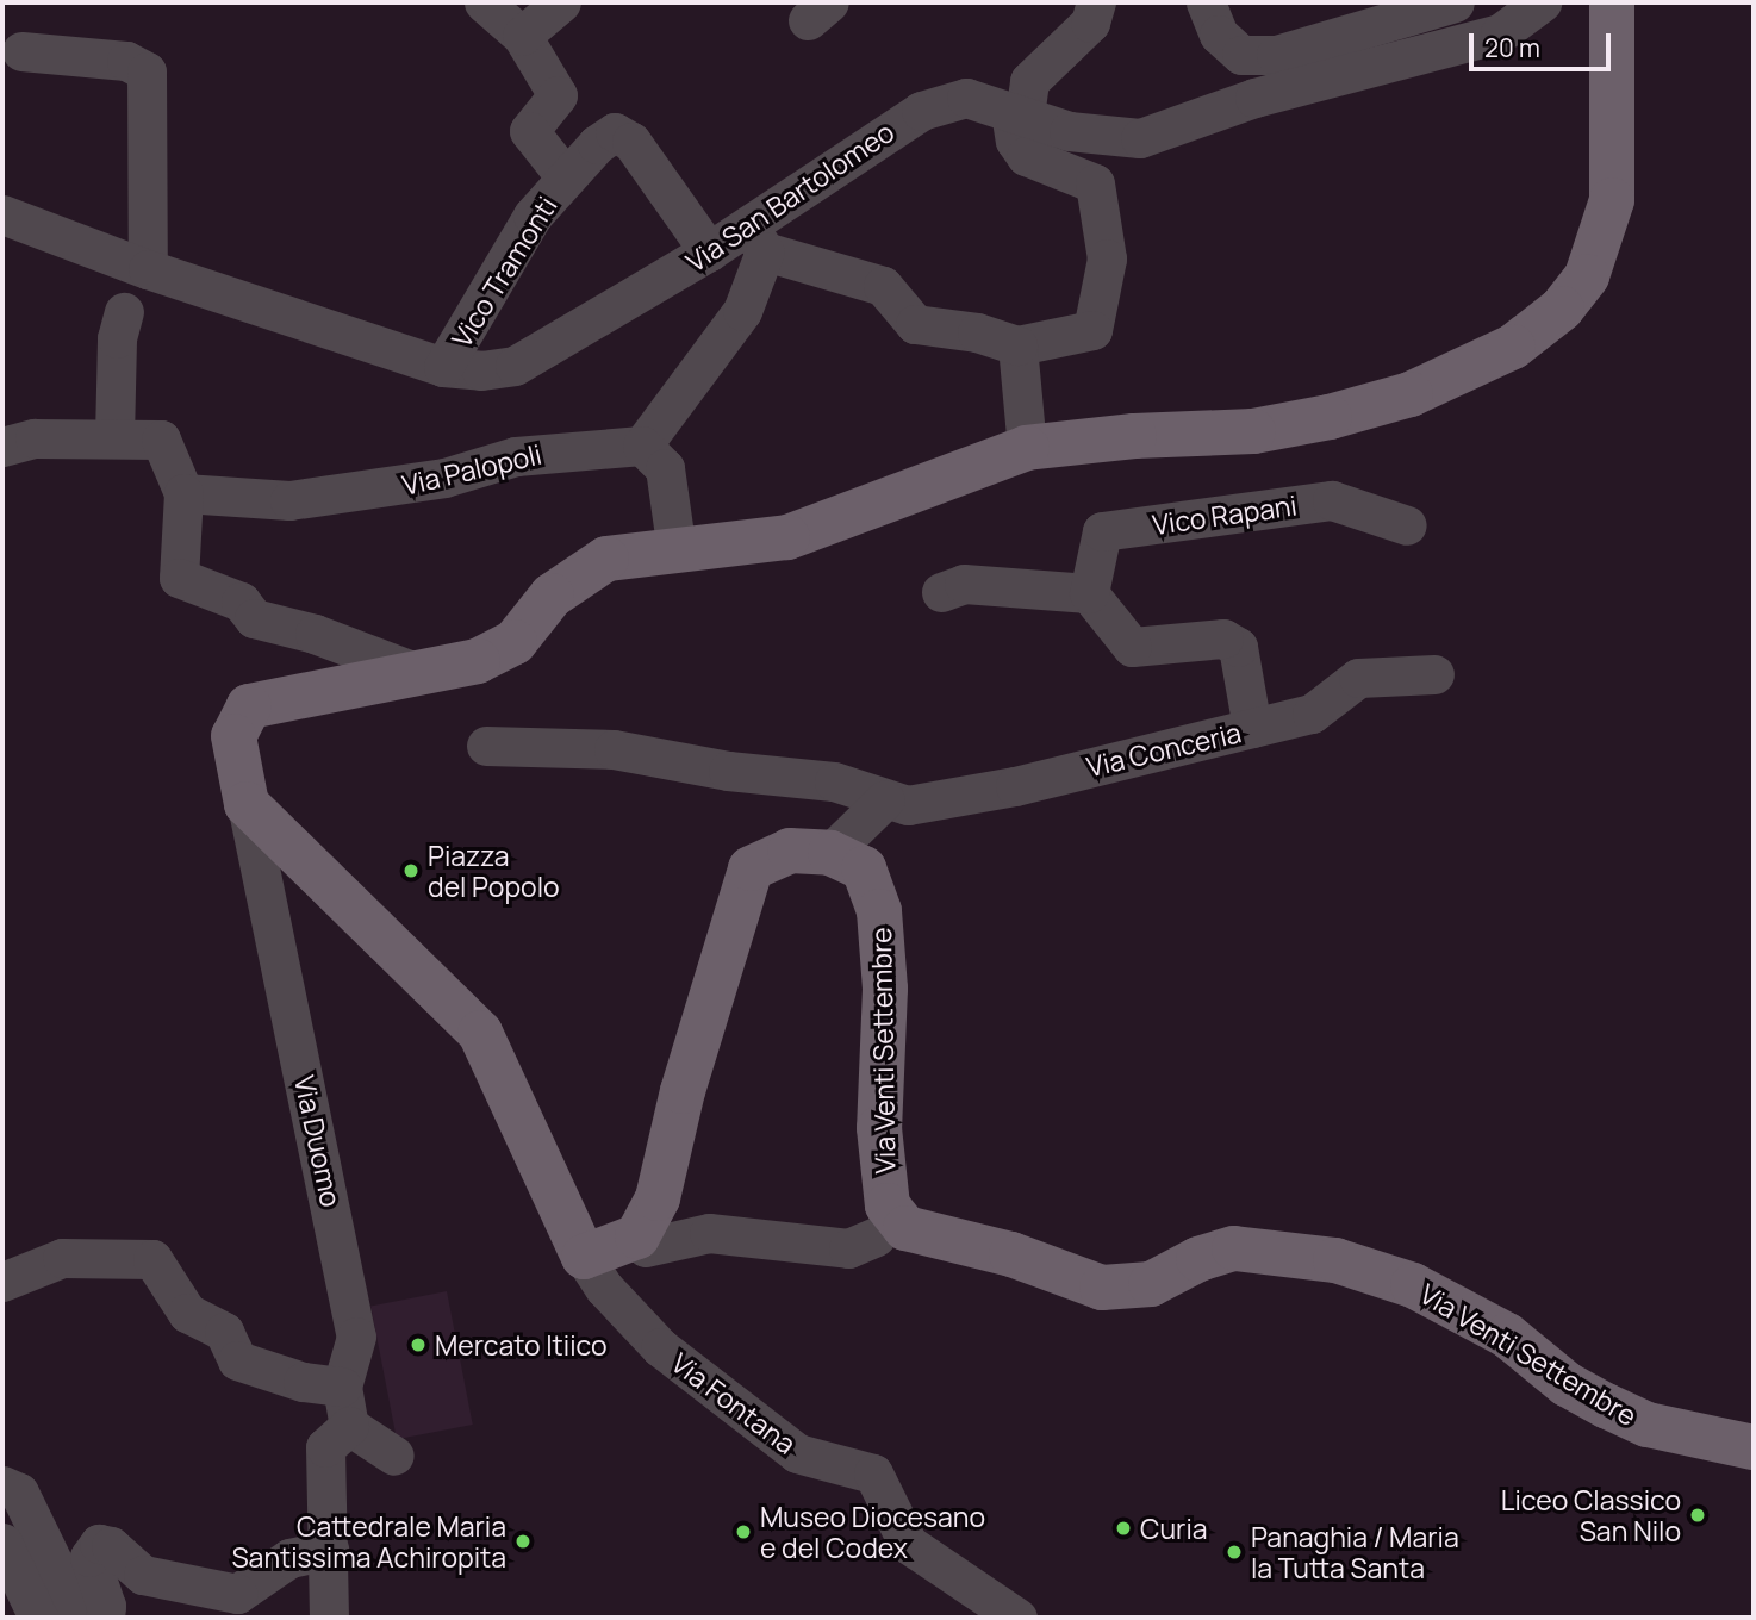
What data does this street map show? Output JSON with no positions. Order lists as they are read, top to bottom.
{
  "streets": {
    "main road": ["Via Venti Settembre"],
    "street": [
      "Via San Bartolomeo",
      "Vico Tramonti",
      "Via Palopoli",
      "Vico Rapani",
      "Via Conceria",
      "Via Duomo",
      "Via Fontana"
    ]
  },
  "crossings": [
    ["Via San Bartolomeo", "Vico Tramonti"]
  ],
  "places": [
    "Piazza del Popolo",
    "Mercato Itiico",
    "Liceo Classico San Nilo",
    "Curia",
    "Museo Diocesano e del Codex",
    "Cattedrale Maria Santissima Achiropita",
    "Panaghia / Maria la Tutta Santa"
  ],
  "scale_bar": "20 m"
}
